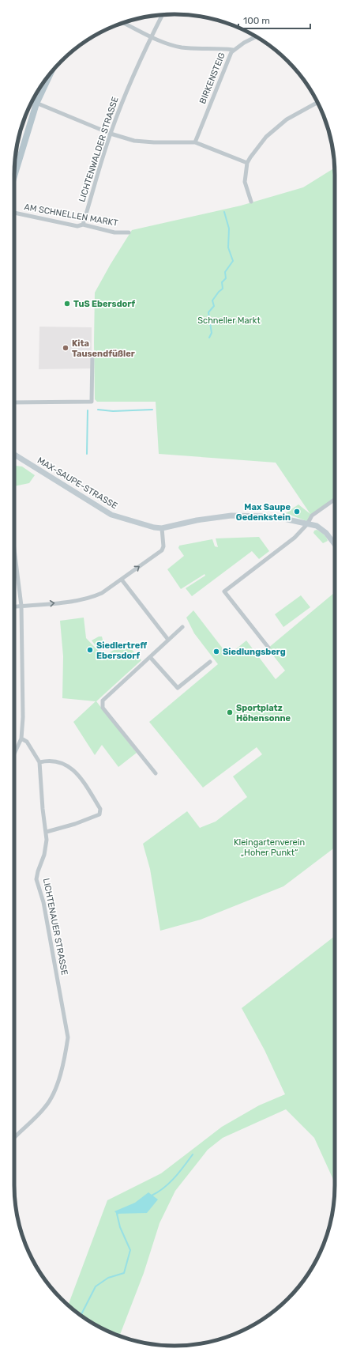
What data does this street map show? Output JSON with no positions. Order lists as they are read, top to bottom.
{
  "streets": {
    "street": [
      "BIRKENSTEIG",
      "LICHTENWALDER STRASSE",
      "AM SCHNELLEN MARKT",
      "MAX-SAUPE-STRASSE",
      "LICHTENAUER STRASSE"
    ]
  },
  "crossings": [
    ["LICHTENWALDER STRASSE", "AM SCHNELLEN MARKT"]
  ],
  "parks": ["Schneller Markt", "Kleingartenverein „Hoher Punkt“"],
  "places": [
    "TuS Ebersdorf",
    "Kita Tausendfüßler",
    "Max Saupe Gedenkstein",
    "Siedlertreff Ebersdorf",
    "Siedlungsberg",
    "Sportplatz Höhensonne"
  ],
  "scale_bar": "100 m"
}
